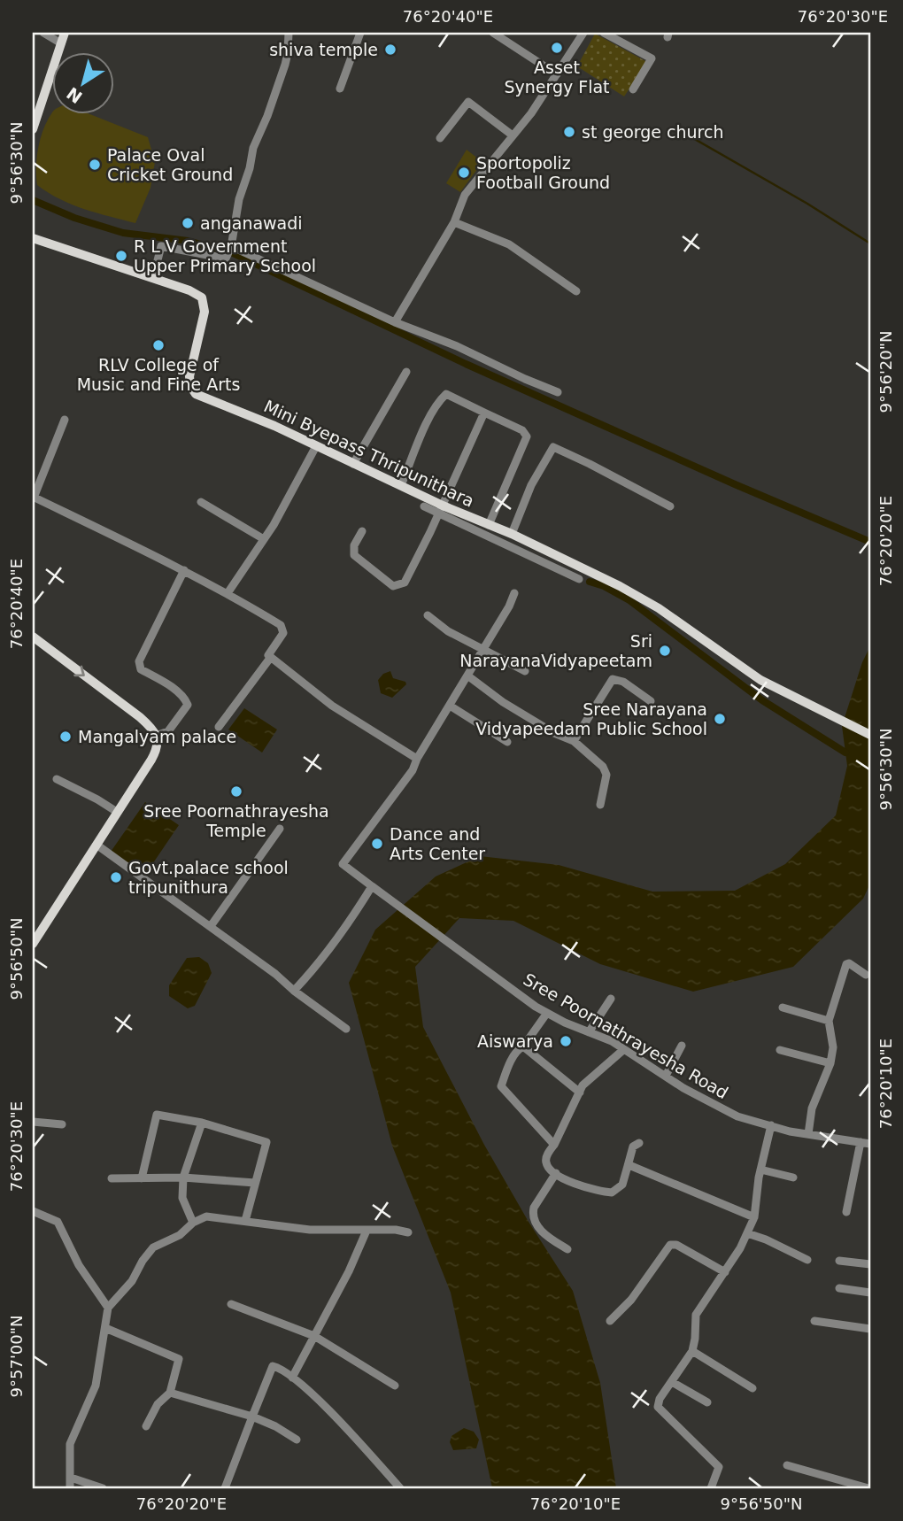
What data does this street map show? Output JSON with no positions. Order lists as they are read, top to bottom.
{
  "streets": {
    "main road": ["Mini Byepass Thripunithara"],
    "street": ["Sree Poornathrayesha Road"]
  },
  "places": [
    "Asset Synergy Flat",
    "shiva temple",
    "st george church",
    "Palace Oval Cricket Ground",
    "Sportopoliz Football Ground",
    "anganawadi",
    "R L V Government Upper Primary School",
    "RLV College of Music and Fine Arts",
    "Sri NarayanaVidyapeetam",
    "Sree Narayana Vidyapeedam Public School",
    "Mangalyam palace",
    "Sree Poornathrayesha Temple",
    "Dance and Arts Center",
    "Govt.palace school tripunithura",
    "Aiswarya"
  ],
  "north": "bottom left",
  "coordinates": [
    "76°20'40\"E",
    "76°20'30\"E",
    "9°56'30\"N",
    "9°56'20\"N",
    "76°20'20\"E",
    "9°56'50\"N",
    "76°20'10\"E",
    "9°57'00\"N"
  ]
}
